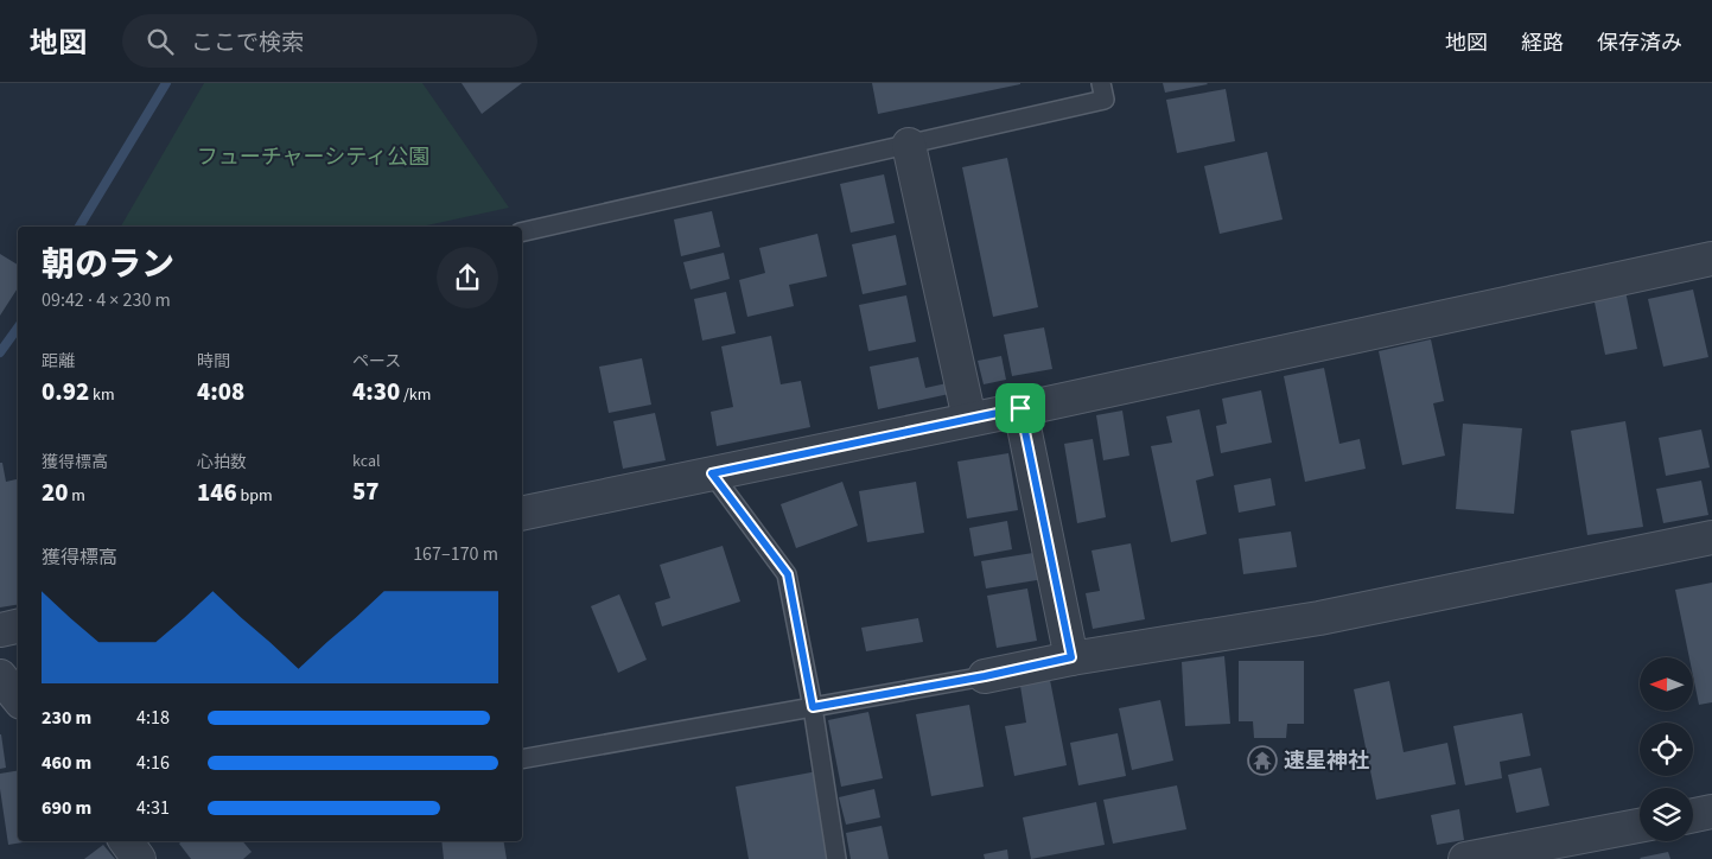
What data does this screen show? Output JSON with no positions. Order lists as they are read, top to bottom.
{
  "parks": ["フューチャーシティ公園"],
  "places": {
    "temple": ["速星神社"]
  },
  "north": "left",
  "page": {
    "header": "地図",
    "search": "ここで検索",
    "nav": ["地図", "経路", "保存済み"],
    "heading": ["朝のラン", "09:42 · 4 × 230 m"],
    "stats": [
      ["距離", "0.92 km"],
      ["時間", "4:08"],
      ["ペース", "4:30 /km"],
      ["獲得標高", "20 m"],
      ["心拍数", "146 bpm"],
      ["kcal", "57"]
    ],
    "chart": ["獲得標高", "167–170 m"],
    "list": [
      {
        "name": "230 m",
        "note": "4:18"
      },
      {
        "name": "460 m",
        "note": "4:16"
      },
      {
        "name": "690 m",
        "note": "4:31"
      }
    ]
  }
}
